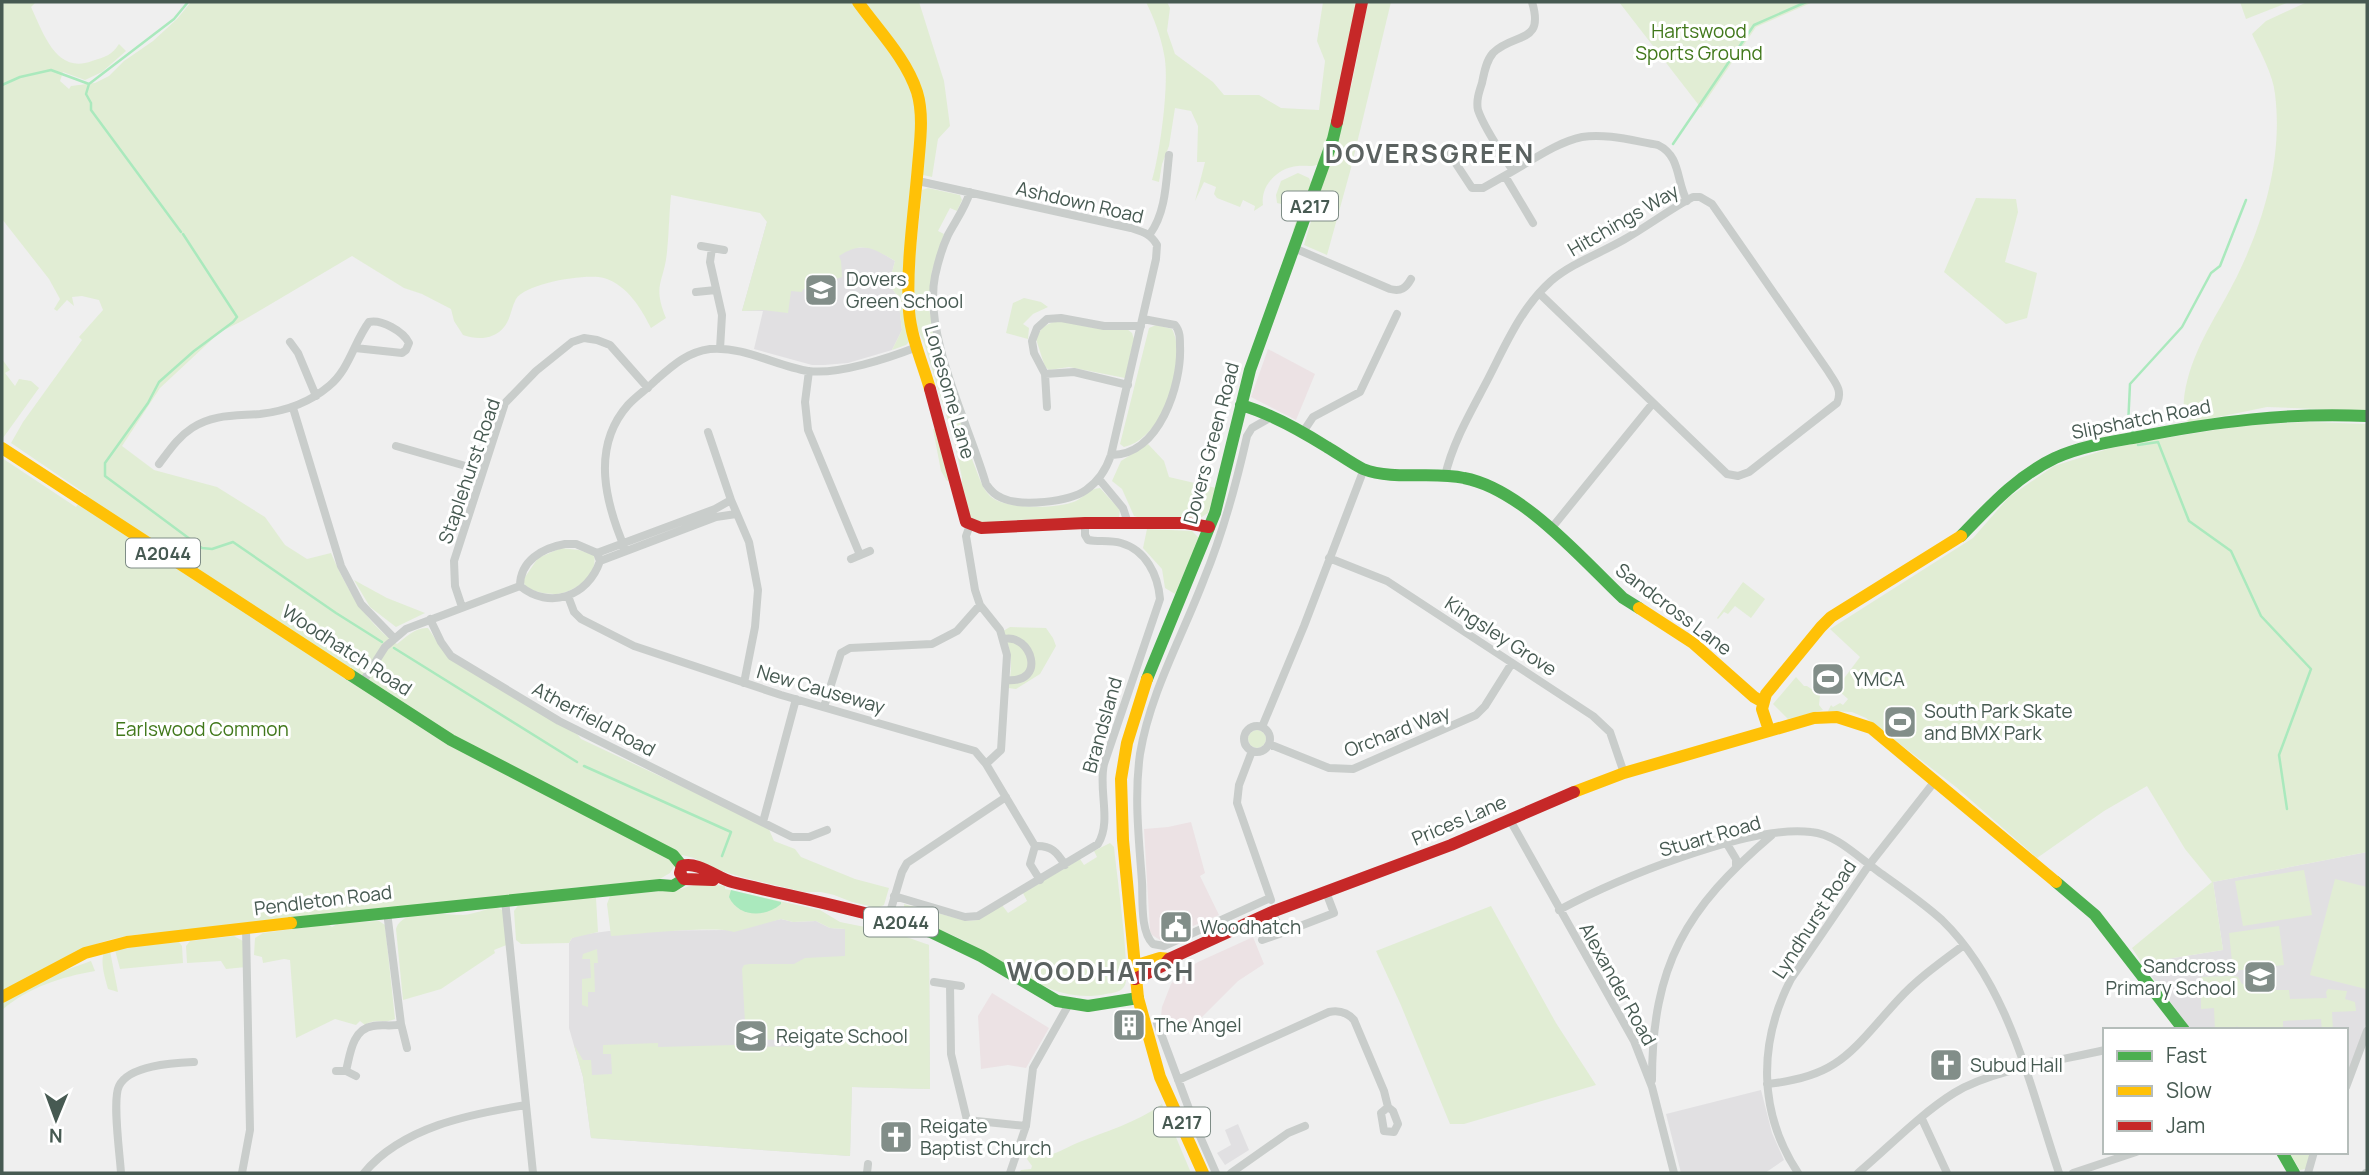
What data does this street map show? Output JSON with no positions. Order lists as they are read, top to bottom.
{
  "streets": {
    "street": [
      "Ashdown Road",
      "A217",
      "Hitchings Way",
      "Lonesome Lane",
      "Slipshatch Road",
      "Dovers Green Road",
      "Staplehurst Road",
      "A2044",
      "Sandcross Lane",
      "Kingsley Grove",
      "Woodhatch Road",
      "New Causeway",
      "Atherfield Road",
      "Brandsland",
      "Orchard Way",
      "Prices Lane",
      "Stuart Road",
      "Pendleton Road",
      "Lyndhurst Road",
      "Alexander Road"
    ]
  },
  "crossings": [
    ["Ashdown Road", "Lonesome Lane"],
    ["A217", "Dovers Green Road"],
    ["A217", "A2044"],
    ["A217", "Prices Lane"],
    ["Hitchings Way", "Sandcross Lane"],
    ["Slipshatch Road", "Sandcross Lane"],
    ["Dovers Green Road", "Sandcross Lane"],
    ["Dovers Green Road", "Prices Lane"],
    ["A2044", "Woodhatch Road"],
    ["A2044", "Pendleton Road"],
    ["Kingsley Grove", "Orchard Way"],
    ["Kingsley Grove", "Prices Lane"],
    ["Woodhatch Road", "Pendleton Road"],
    ["New Causeway", "Brandsland"],
    ["Prices Lane", "Alexander Road"],
    ["Stuart Road", "Lyndhurst Road"],
    ["Stuart Road", "Alexander Road"]
  ],
  "districts": ["DOVERSGREEN", "WOODHATCH"],
  "parks": ["Hartswood Sports Ground", "Earlswood Common"],
  "places": {
    "school or university": ["Dovers Green School", "Sandcross Primary School", "Reigate School"],
    "sports": ["YMCA", "South Park Skate and BMX Park"],
    "public building": ["Woodhatch"],
    "building": ["The Angel"],
    "church": ["Subud Hall", "Reigate Baptist Church"]
  },
  "legend": ["Fast", "Slow", "Jam"],
  "north": "bottom"
}
